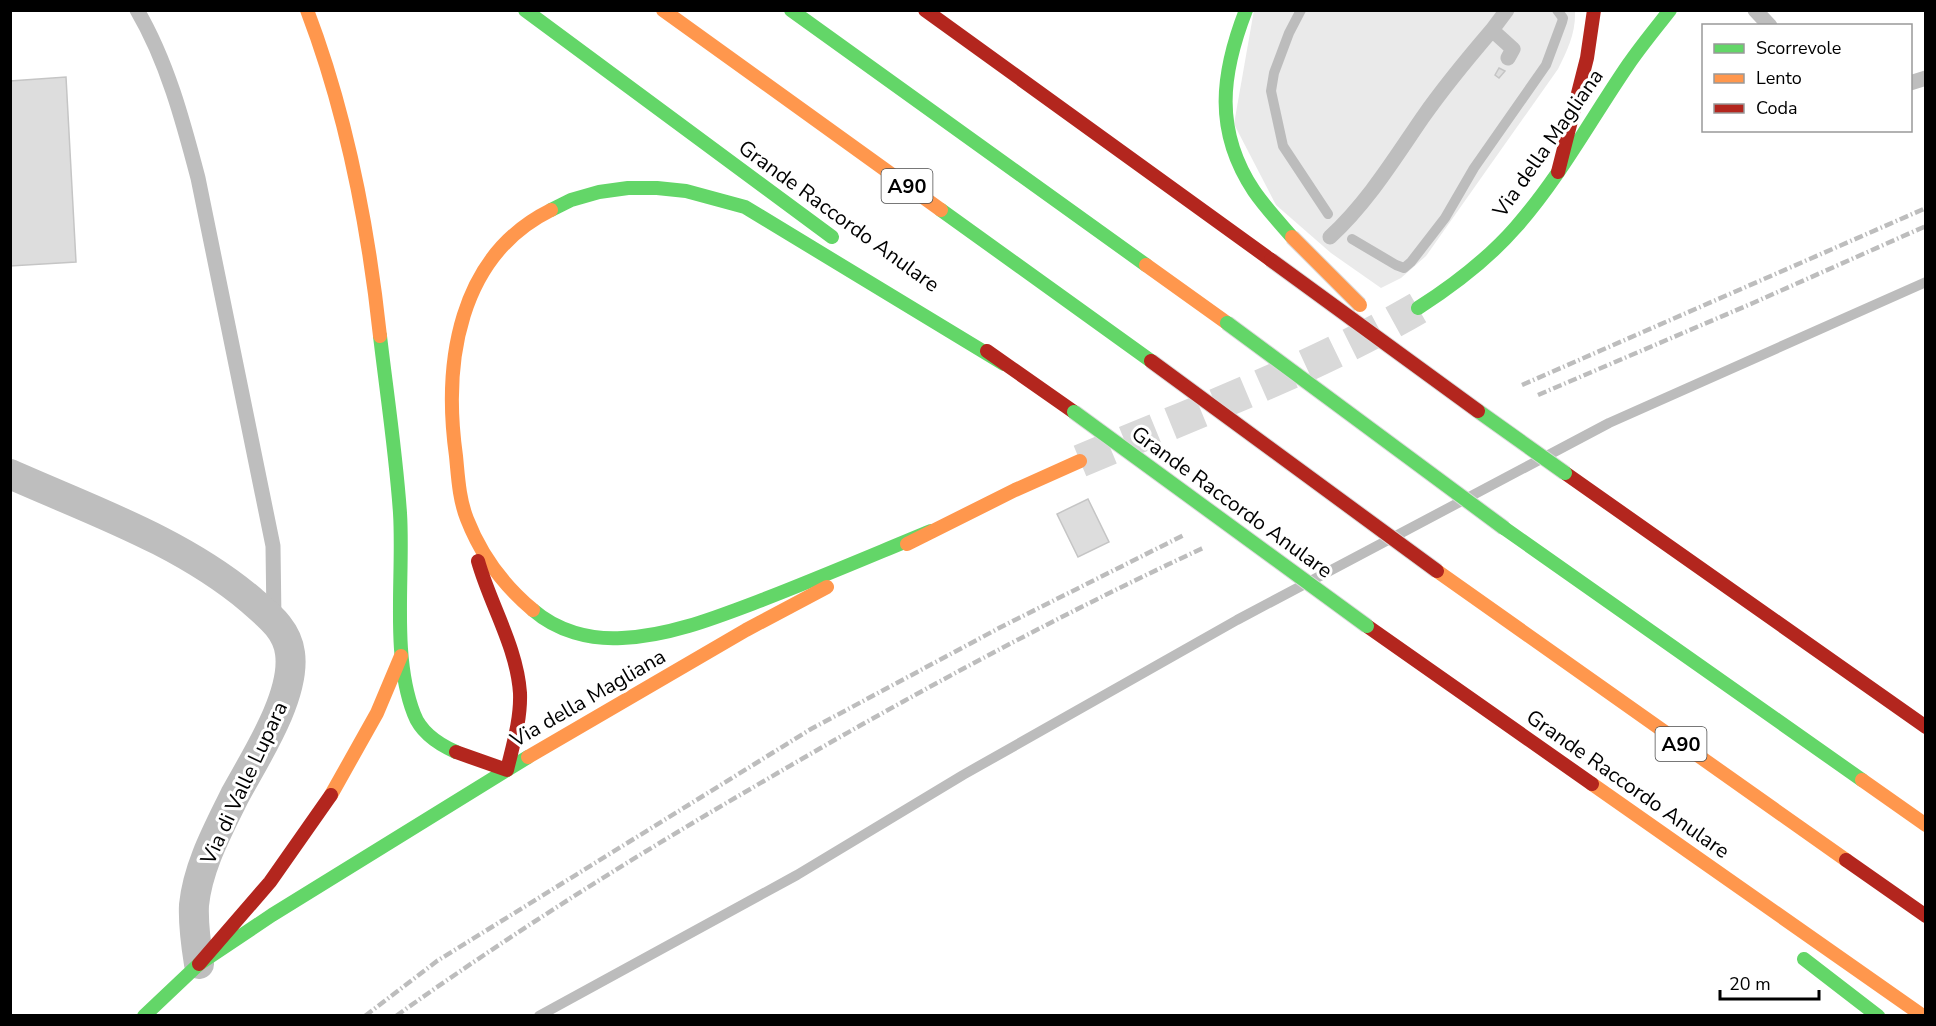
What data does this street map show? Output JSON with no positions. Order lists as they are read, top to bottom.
{
  "streets": {
    "main road": ["Via della Magliana", "A90", "Grande Raccordo Anulare"],
    "street": ["Via di Valle Lupara"]
  },
  "crossings": [
    ["Via della Magliana", "Via di Valle Lupara"]
  ],
  "legend": ["Scorrevole", "Lento", "Coda"],
  "scale_bar": "20 m"
}
